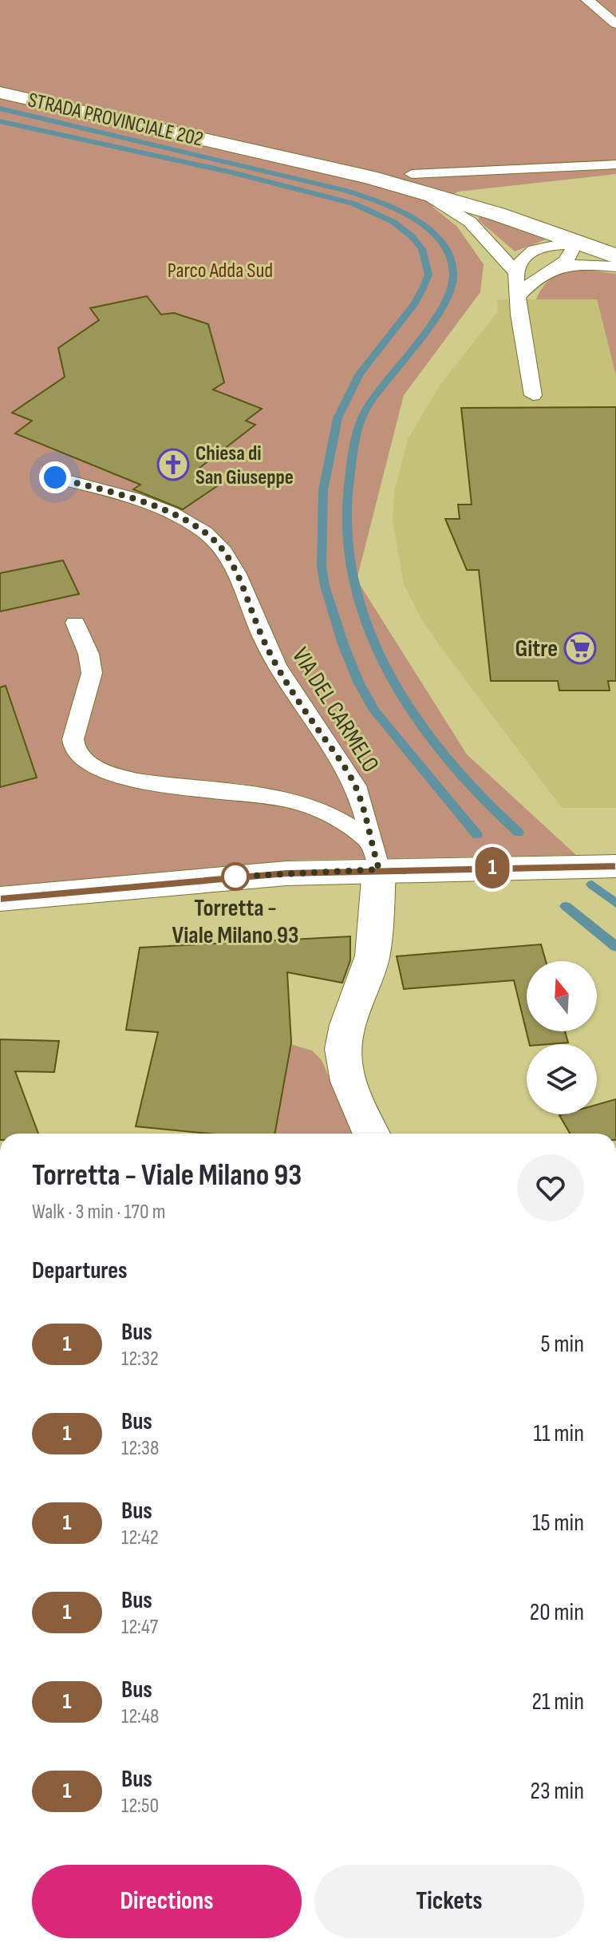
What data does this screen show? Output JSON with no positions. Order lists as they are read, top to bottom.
{
  "streets": {
    "street": ["STRADA PROVINCIALE 202"],
    "lane": ["VIA DEL CARMELO"]
  },
  "parks": ["Parco Adda Sud"],
  "places": {
    "church": ["Chiesa di San Giuseppe"],
    "supermarket": ["Gitre"],
    "other": ["Torretta - Viale Milano 93"]
  },
  "lines": ["bus line 1"],
  "north": "top",
  "page": {
    "on_map": "1",
    "heading": [
      ["Torretta - Viale Milano 93", "Walk · 3 min · 170 m"],
      "Departures"
    ],
    "list": [
      {
        "mark": "1",
        "name": "Bus",
        "note": "12:32",
        "value": "5 min"
      },
      {
        "mark": "1",
        "name": "Bus",
        "note": "12:38",
        "value": "11 min"
      },
      {
        "mark": "1",
        "name": "Bus",
        "note": "12:42",
        "value": "15 min"
      },
      {
        "mark": "1",
        "name": "Bus",
        "note": "12:47",
        "value": "20 min"
      },
      {
        "mark": "1",
        "name": "Bus",
        "note": "12:48",
        "value": "21 min"
      },
      {
        "mark": "1",
        "name": "Bus",
        "note": "12:50",
        "value": "23 min"
      }
    ],
    "buttons": ["Directions", "Tickets"]
  }
}
